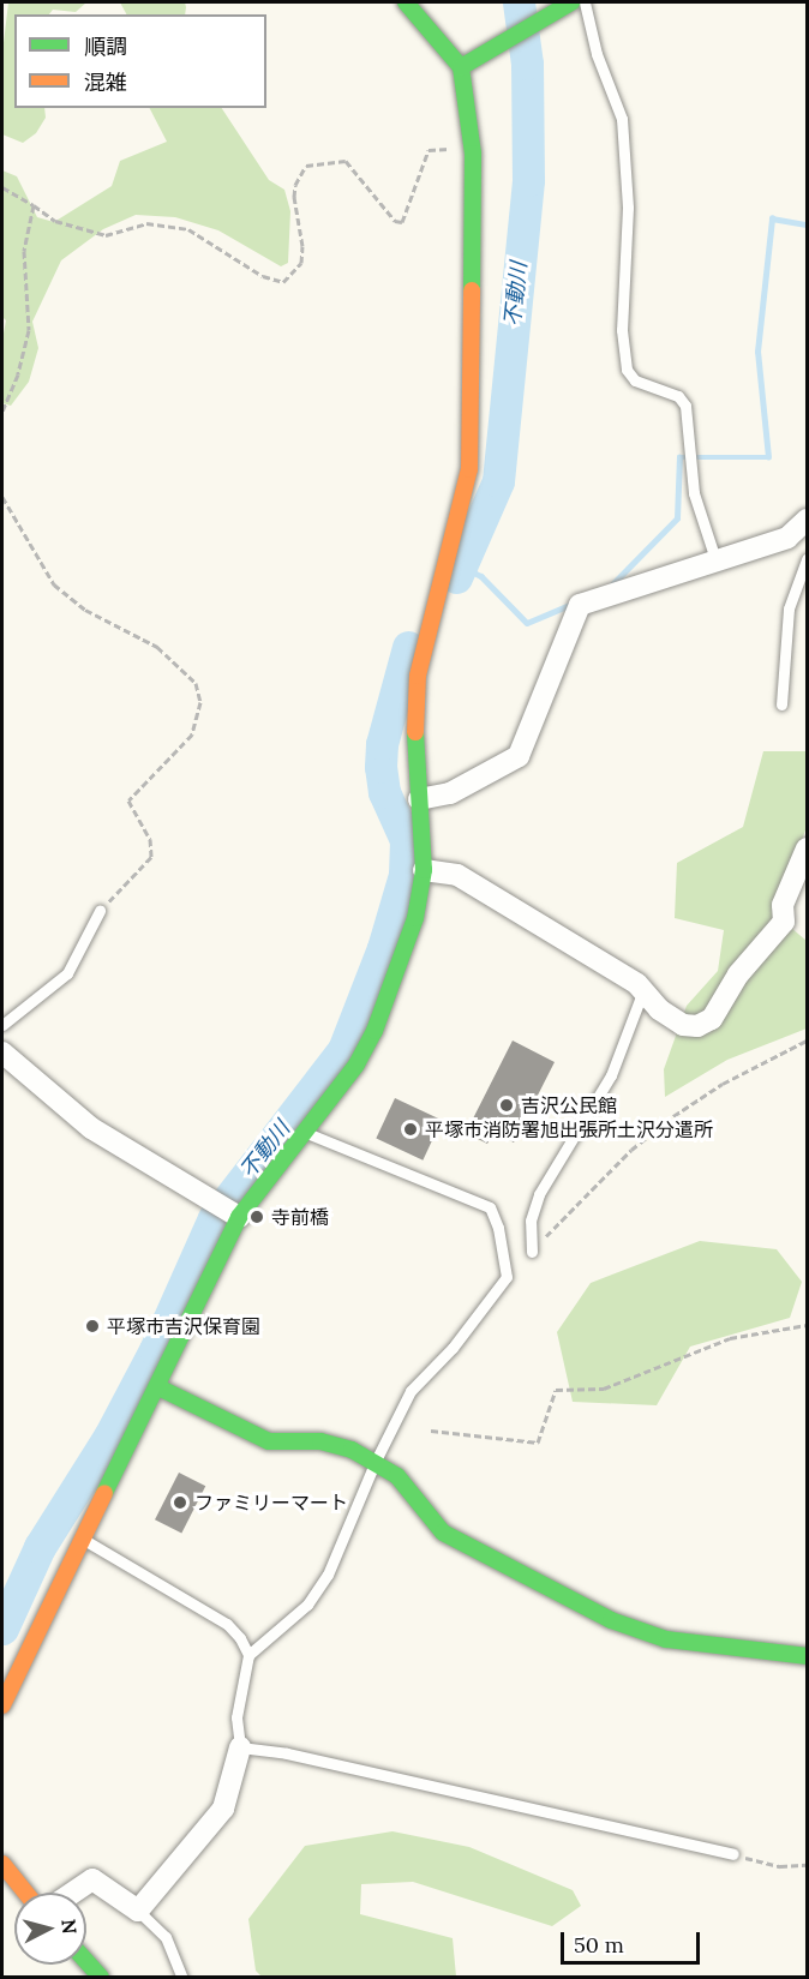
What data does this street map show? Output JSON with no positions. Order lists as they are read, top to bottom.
{
  "water": ["不動川"],
  "places": [
    "吉沢公民館",
    "平塚市消防署旭出張所土沢分遣所",
    "寺前橋",
    "平塚市吉沢保育園",
    "ファミリーマート"
  ],
  "legend": ["順調", "混雑"],
  "scale_bar": "50 m",
  "north": "right"
}
